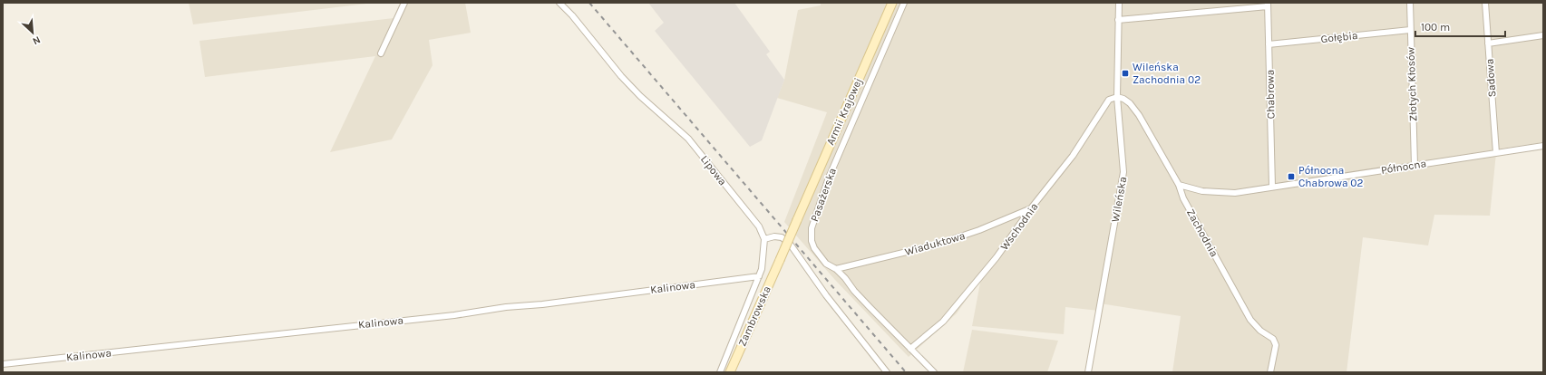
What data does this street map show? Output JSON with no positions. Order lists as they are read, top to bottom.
{
  "streets": {
    "main road": ["Armii Krajowej", "Zambrowska"],
    "street": [
      "Gołębia",
      "Sadowa",
      "Złotych Kłosów",
      "Chabrowa",
      "Północna",
      "Lipowa",
      "Pasażerska",
      "Wileńska",
      "Wschodnia",
      "Zachodnia",
      "Wiaduktowa",
      "Kalinowa"
    ]
  },
  "crossings": [
    ["Gołębia", "Złotych Kłosów"],
    ["Gołębia", "Chabrowa"],
    ["Sadowa", "Północna"],
    ["Złotych Kłosów", "Północna"],
    ["Chabrowa", "Północna"],
    ["Armii Krajowej", "Zambrowska"],
    ["Północna", "Zachodnia"],
    ["Pasażerska", "Wschodnia"],
    ["Pasażerska", "Wiaduktowa"],
    ["Wileńska", "Wschodnia"],
    ["Wileńska", "Zachodnia"],
    ["Wschodnia", "Zachodnia"],
    ["Wschodnia", "Wiaduktowa"]
  ],
  "places": {
    "transit": ["Wileńska Zachodnia 02", "Północna Chabrowa 02"]
  },
  "scale_bar": "100 m",
  "north": "bottom right"
}
